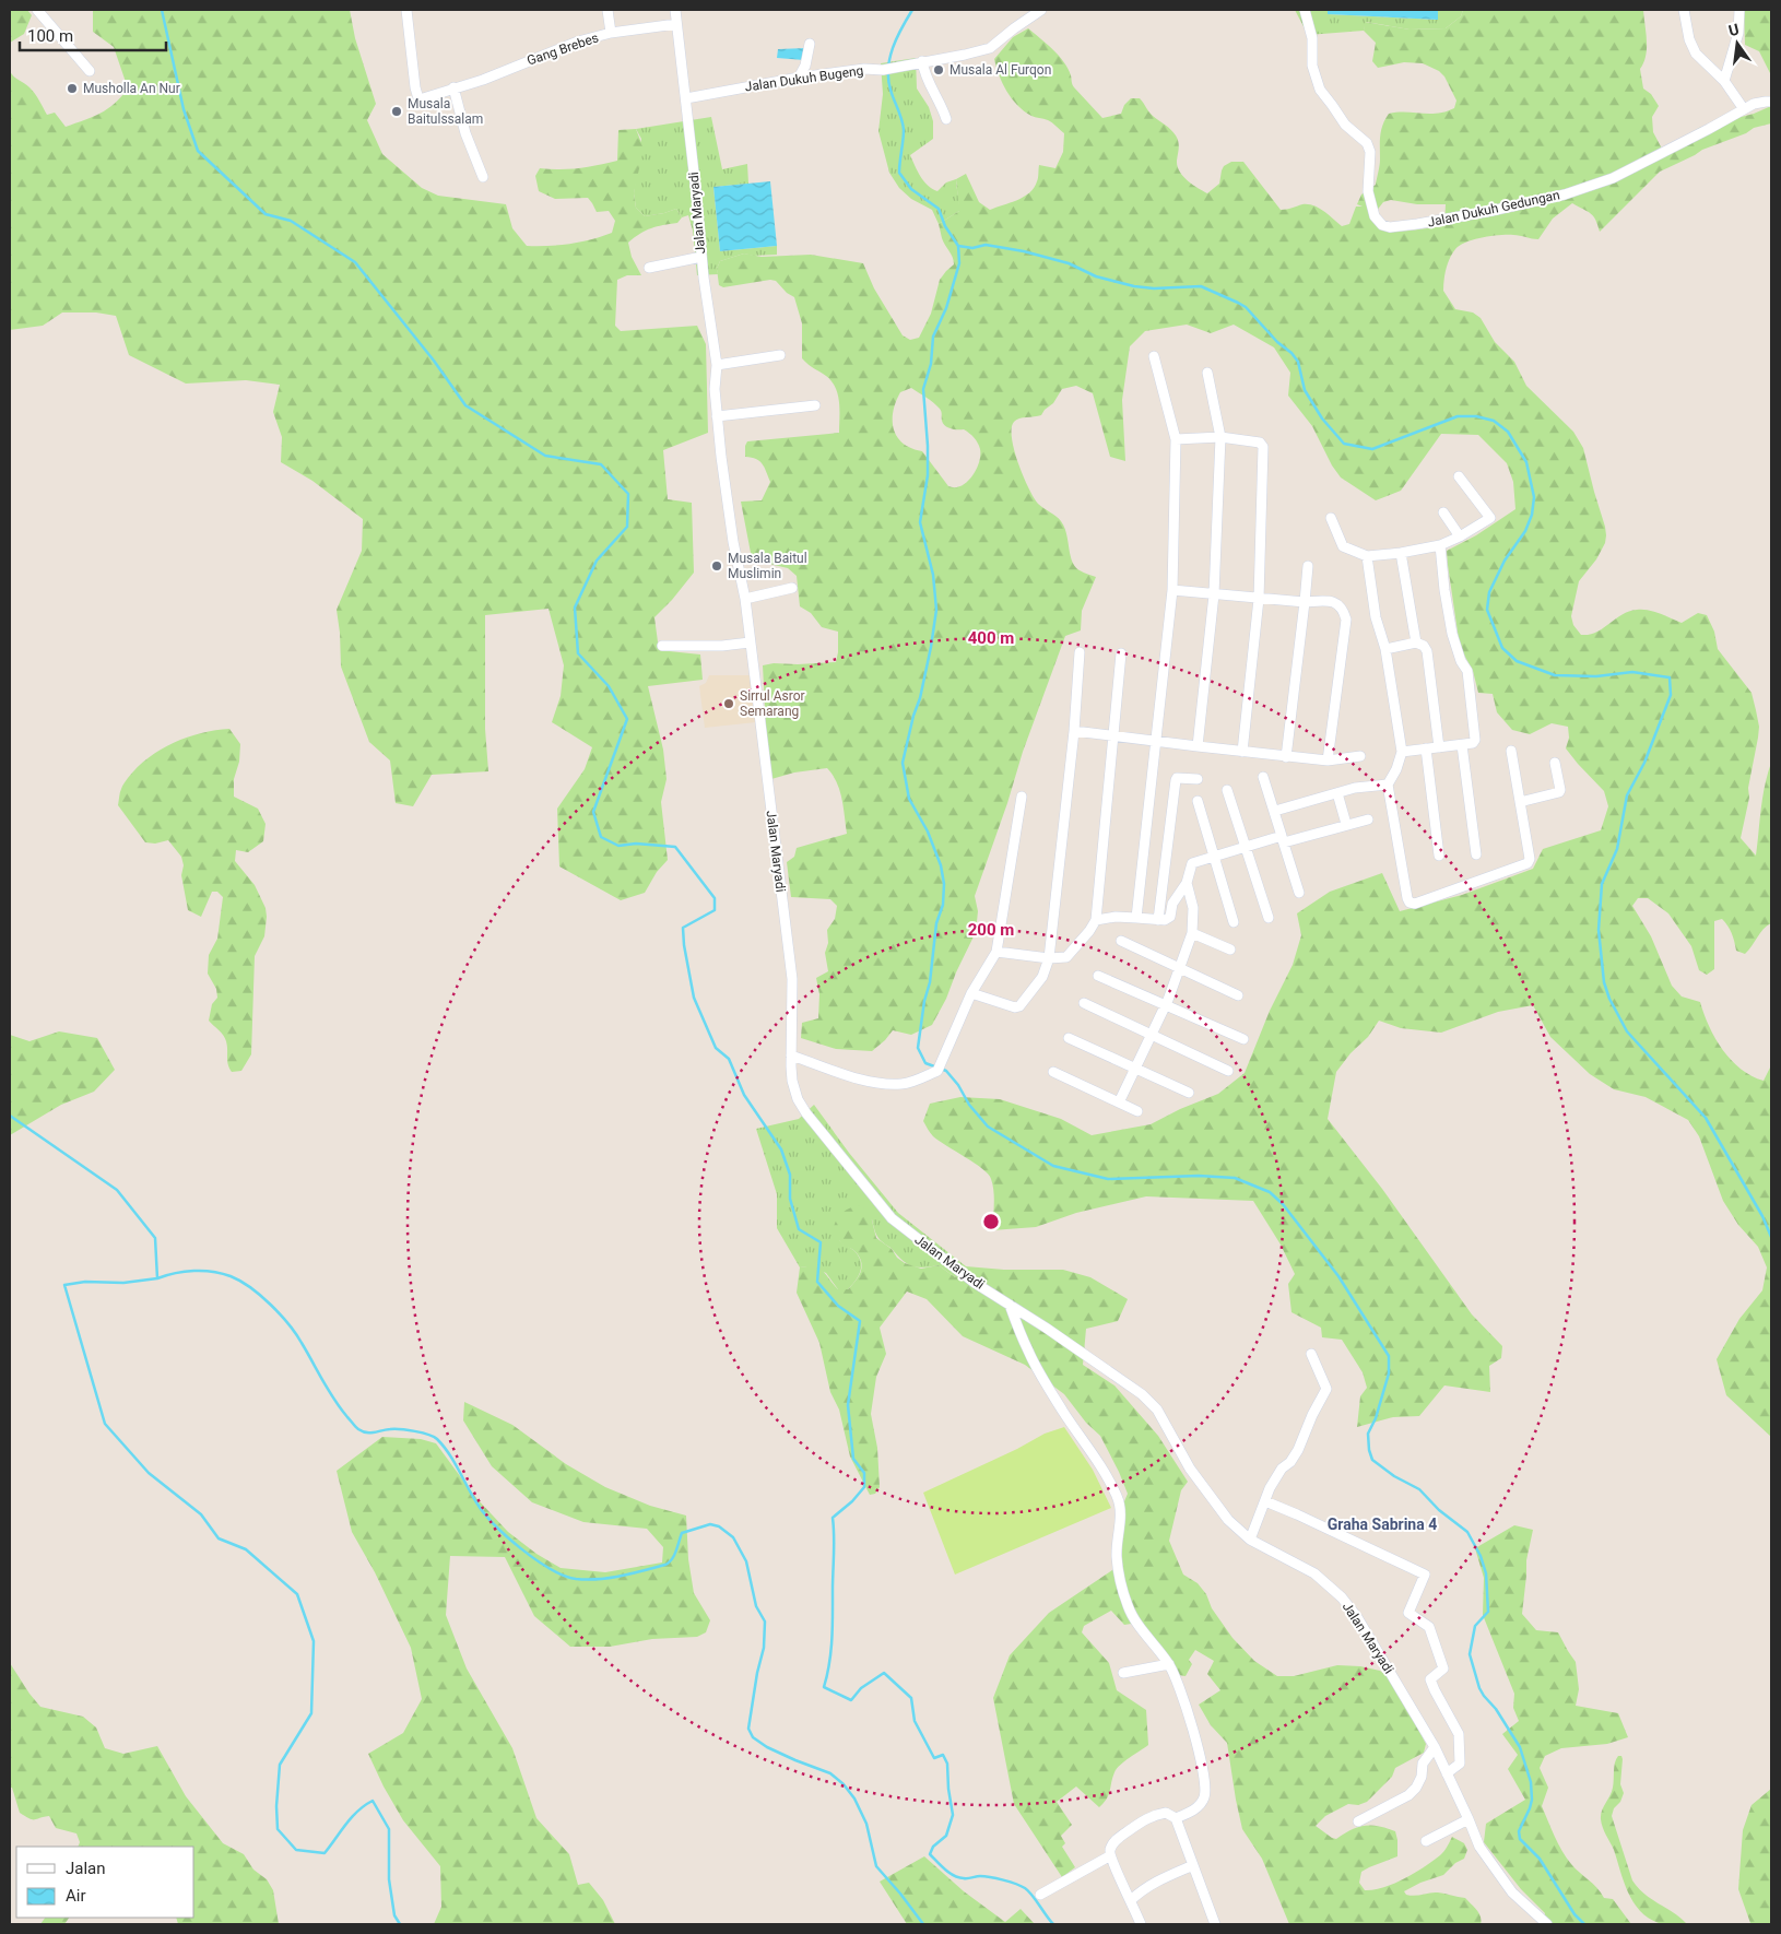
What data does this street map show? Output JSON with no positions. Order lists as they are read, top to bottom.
{
  "streets": {
    "street": [
      "Gang Brebes",
      "Jalan Dukuh Bugeng",
      "Jalan Dukuh Gedungan",
      "Jalan Maryadi"
    ]
  },
  "crossings": [
    ["Gang Brebes", "Jalan Maryadi"],
    ["Jalan Dukuh Bugeng", "Jalan Maryadi"]
  ],
  "districts": ["Graha Sabrina 4"],
  "places": [
    "Musala Al Furqon",
    "Musholla An Nur",
    "Musala Baitulssalam",
    "Musala Baitul Muslimin",
    "Sirrul Asror Semarang"
  ],
  "legend": ["Jalan", "Air"],
  "scale_bar": "100 m",
  "north": "top",
  "rings": ["400 m", "200 m"]
}
